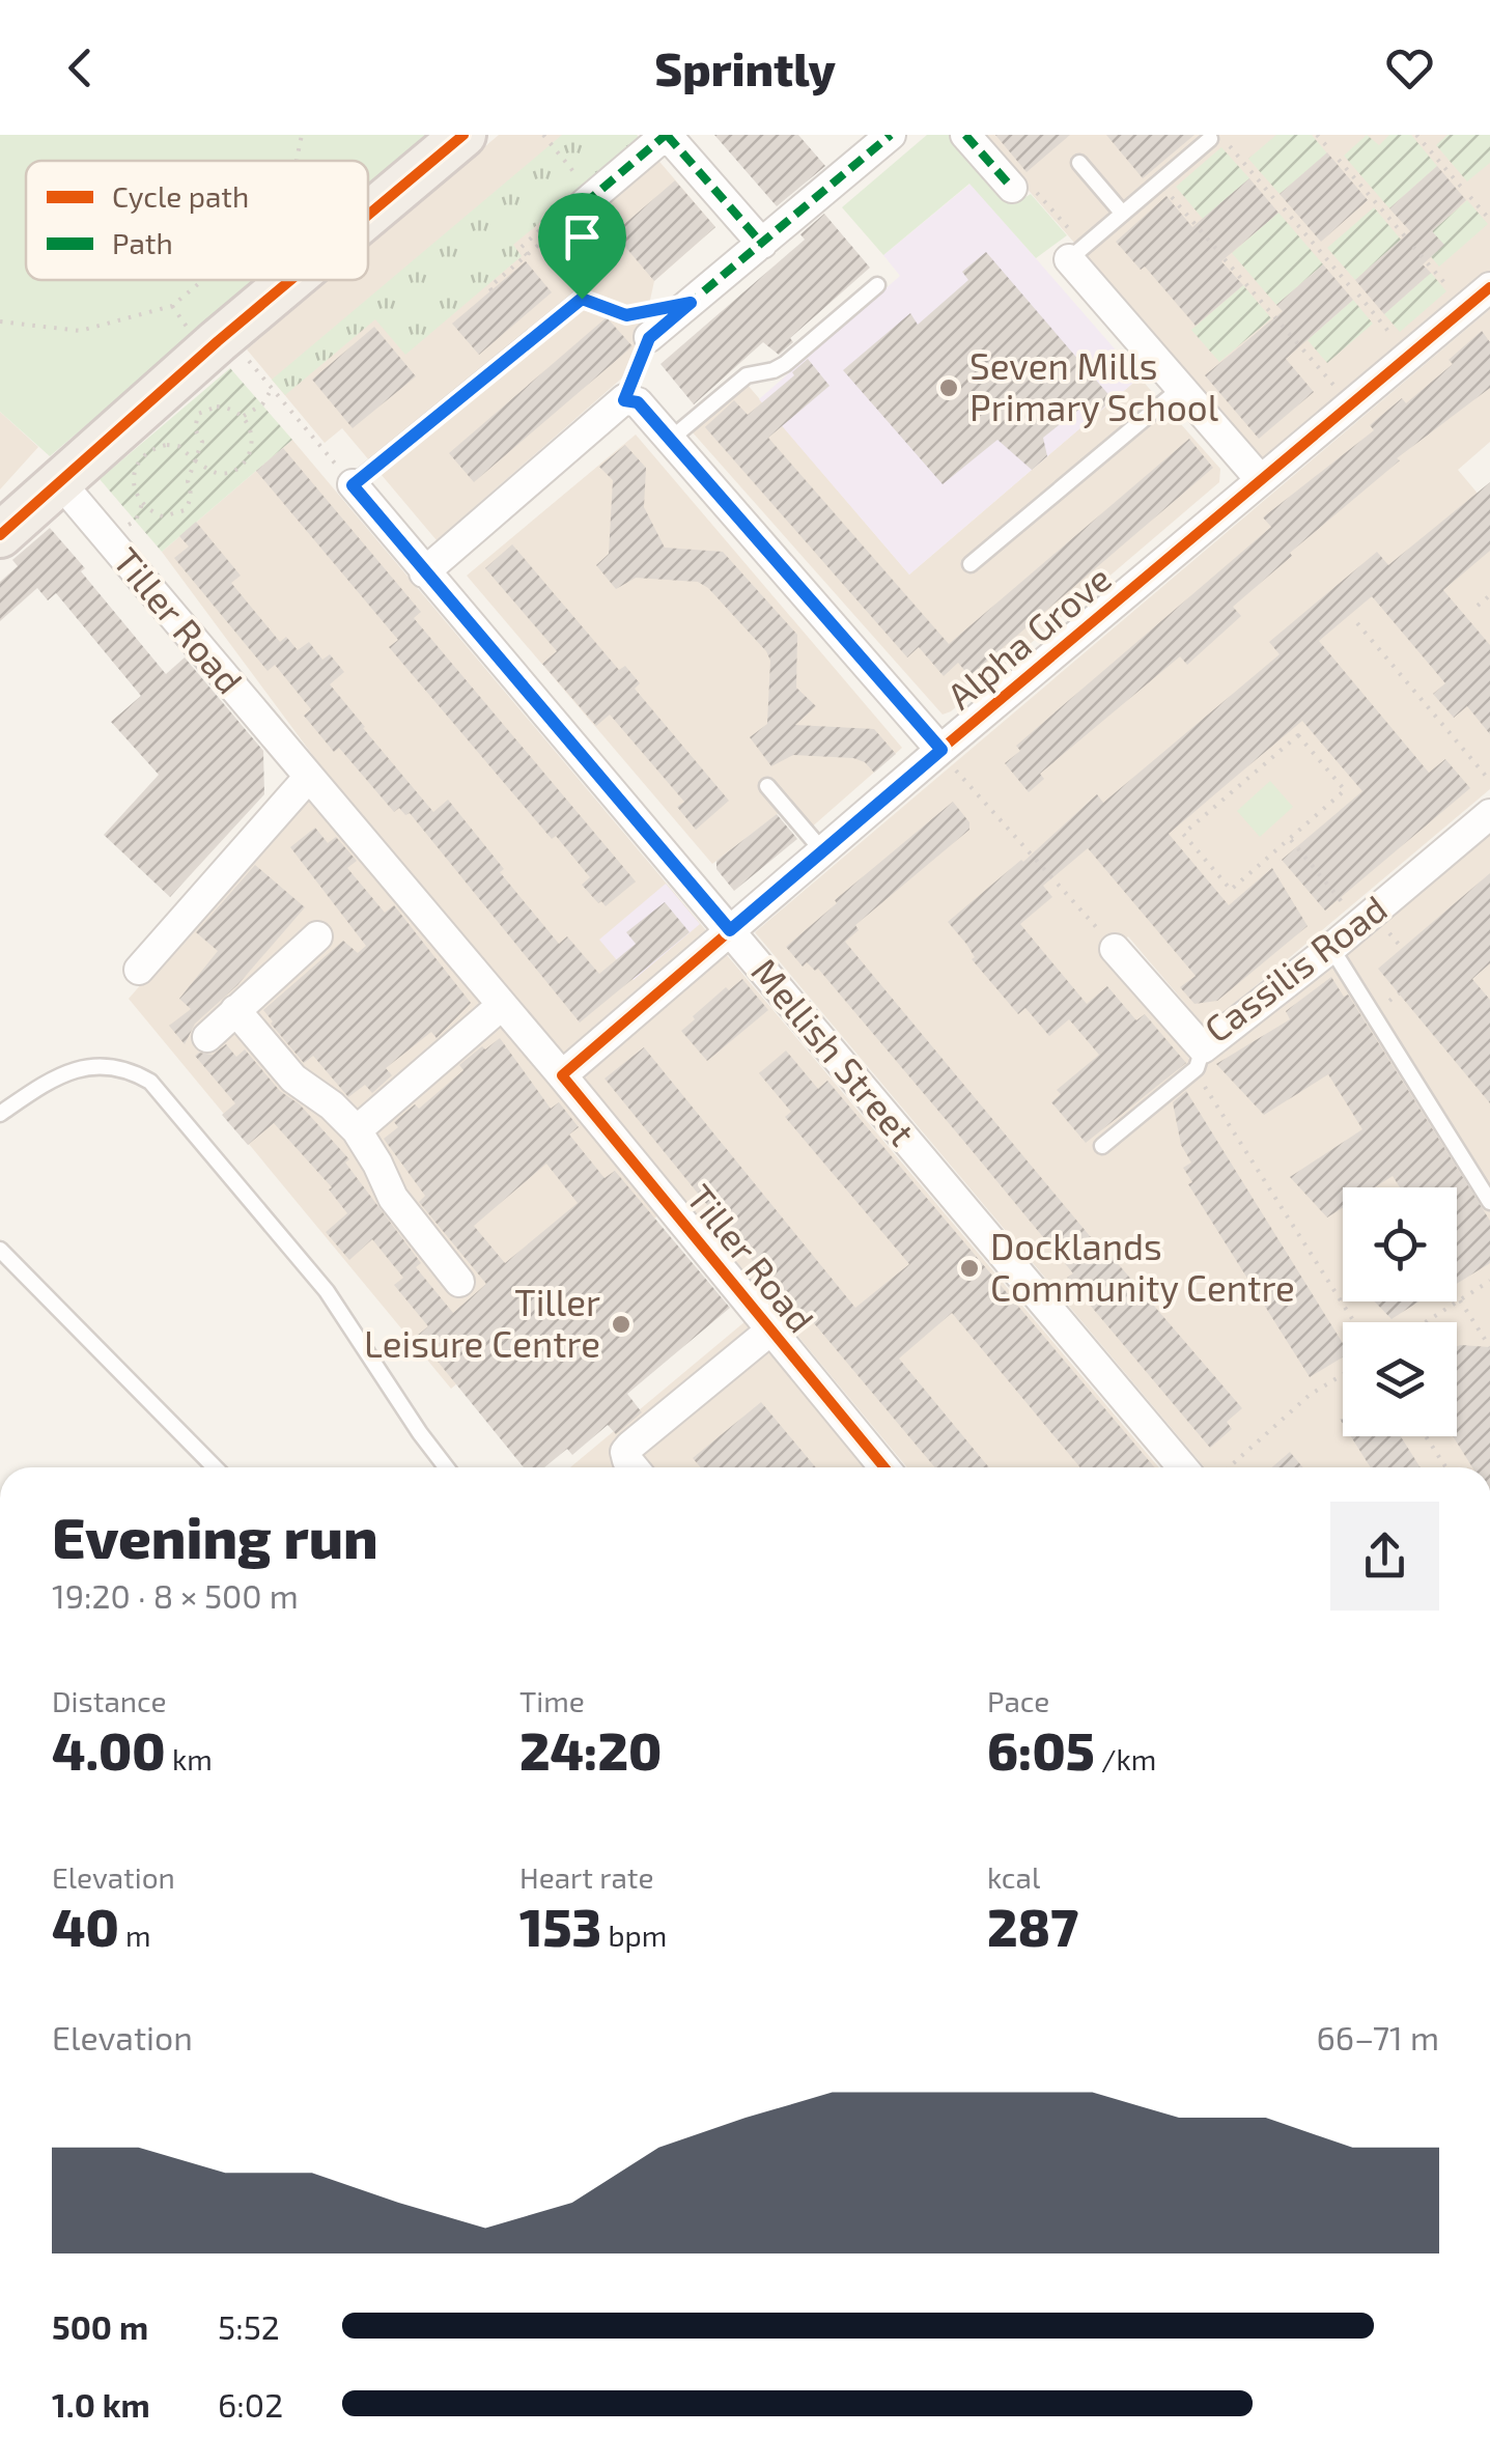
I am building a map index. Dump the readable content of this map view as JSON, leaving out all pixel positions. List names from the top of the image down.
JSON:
{
  "streets": {
    "street": [
      "Tiller Road",
      "Alpha Grove",
      "Cassilis Road",
      "Mellish Street"
    ]
  },
  "crossings": [
    ["Tiller Road", "Alpha Grove"],
    ["Alpha Grove", "Mellish Street"]
  ],
  "places": ["Seven Mills Primary School", "Docklands Community Centre", "Tiller Leisure Centre"],
  "legend": ["Cycle path", "Path"],
  "page": {
    "header": "Sprintly",
    "heading": ["Evening run", "19:20 · 8 × 500 m"],
    "stats": [
      ["Distance", "4.00 km"],
      ["Time", "24:20"],
      ["Pace", "6:05 /km"],
      ["Elevation", "40 m"],
      ["Heart rate", "153 bpm"],
      ["kcal", "287"]
    ],
    "chart": ["Elevation", "66–71 m"],
    "list": [
      {
        "name": "500 m",
        "note": "5:52"
      },
      {
        "name": "1.0 km",
        "note": "6:02"
      }
    ]
  }
}
